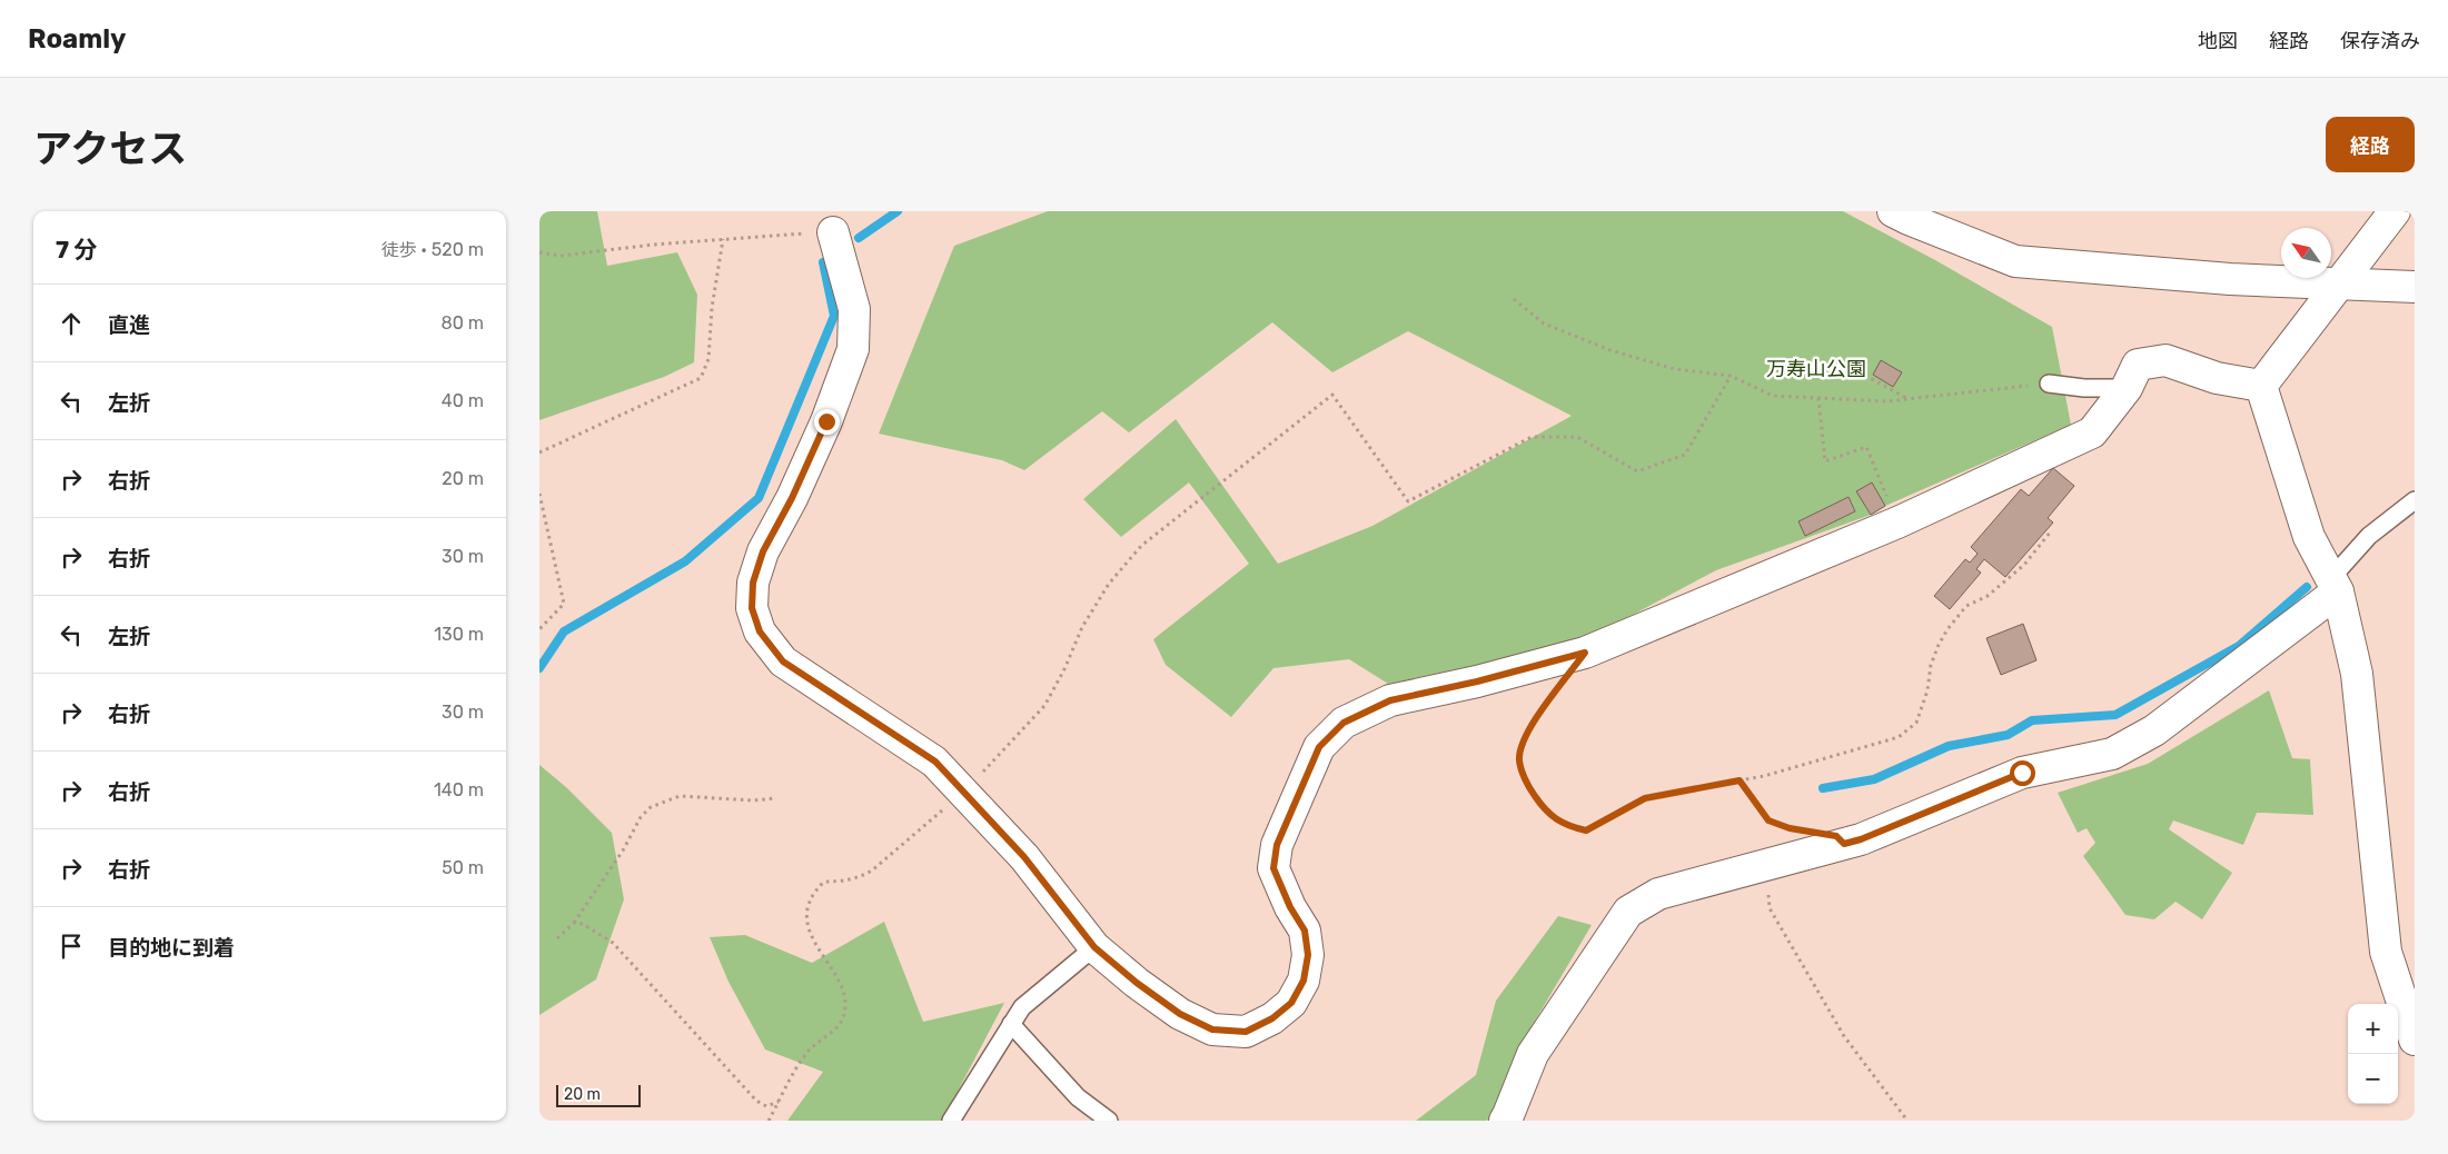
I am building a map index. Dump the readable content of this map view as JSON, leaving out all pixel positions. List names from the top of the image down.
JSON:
{
  "parks": ["万寿山公園"],
  "scale_bar": "20 m",
  "north": "top left",
  "page": {
    "header": "Roamly",
    "nav": ["地図", "経路", "保存済み"],
    "title": "アクセス",
    "buttons": "経路",
    "heading": ["7 分", "徒歩 · 520 m"],
    "list": [
      ["直進", "80 m"],
      ["左折", "40 m"],
      ["右折", "20 m"],
      ["右折", "30 m"],
      ["左折", "130 m"],
      ["右折", "30 m"],
      ["右折", "140 m"],
      ["右折", "50 m"],
      "目的地に到着"
    ],
    "map_buttons": ["+", "−"],
    "scale": "20 m"
  }
}
